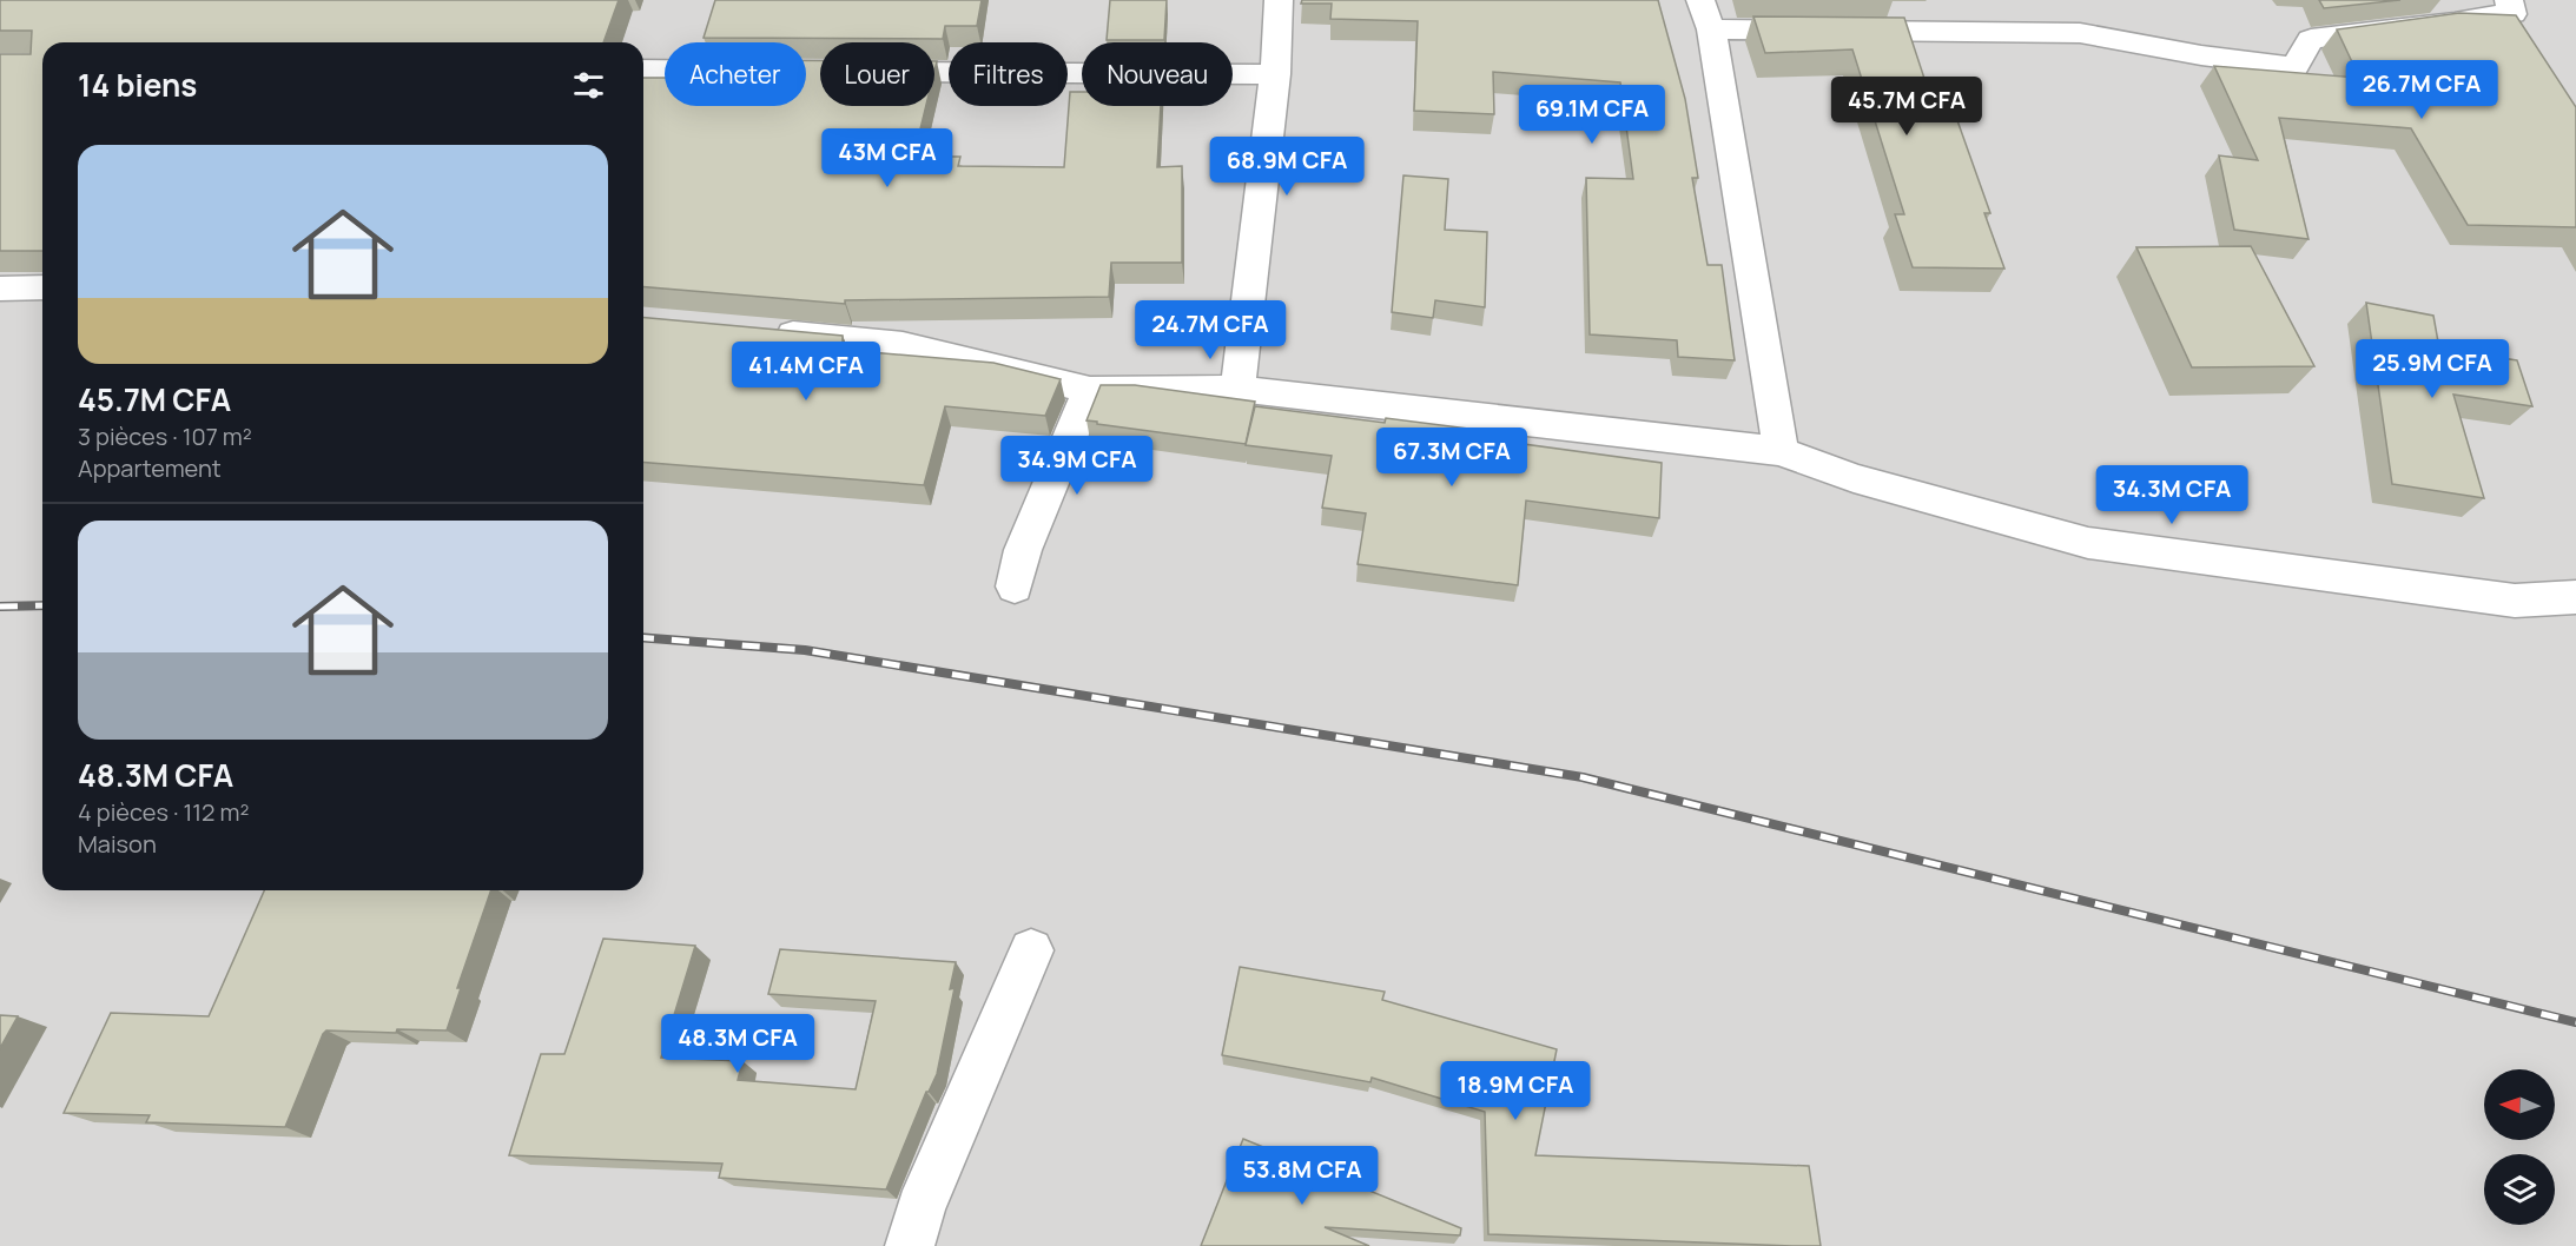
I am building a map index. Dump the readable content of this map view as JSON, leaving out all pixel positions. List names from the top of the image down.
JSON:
{
  "north": "left",
  "page": {
    "chip": [
      "Acheter",
      "Louer",
      "Filtres",
      "Nouveau"
    ],
    "heading": "14 biens",
    "price": [
      "26.7M CFA",
      "45.7M CFA",
      "69.1M CFA",
      "43M CFA",
      "68.9M CFA",
      "24.7M CFA",
      "25.9M CFA",
      "41.4M CFA",
      "67.3M CFA",
      "34.9M CFA",
      "34.3M CFA",
      "48.3M CFA",
      "18.9M CFA",
      "53.8M CFA"
    ],
    "list": [
      {
        "name": "45.7M CFA",
        "note": "3 pièces · 107 m² · Appartement"
      },
      {
        "name": "48.3M CFA",
        "note": "4 pièces · 112 m² · Maison"
      }
    ]
  }
}
